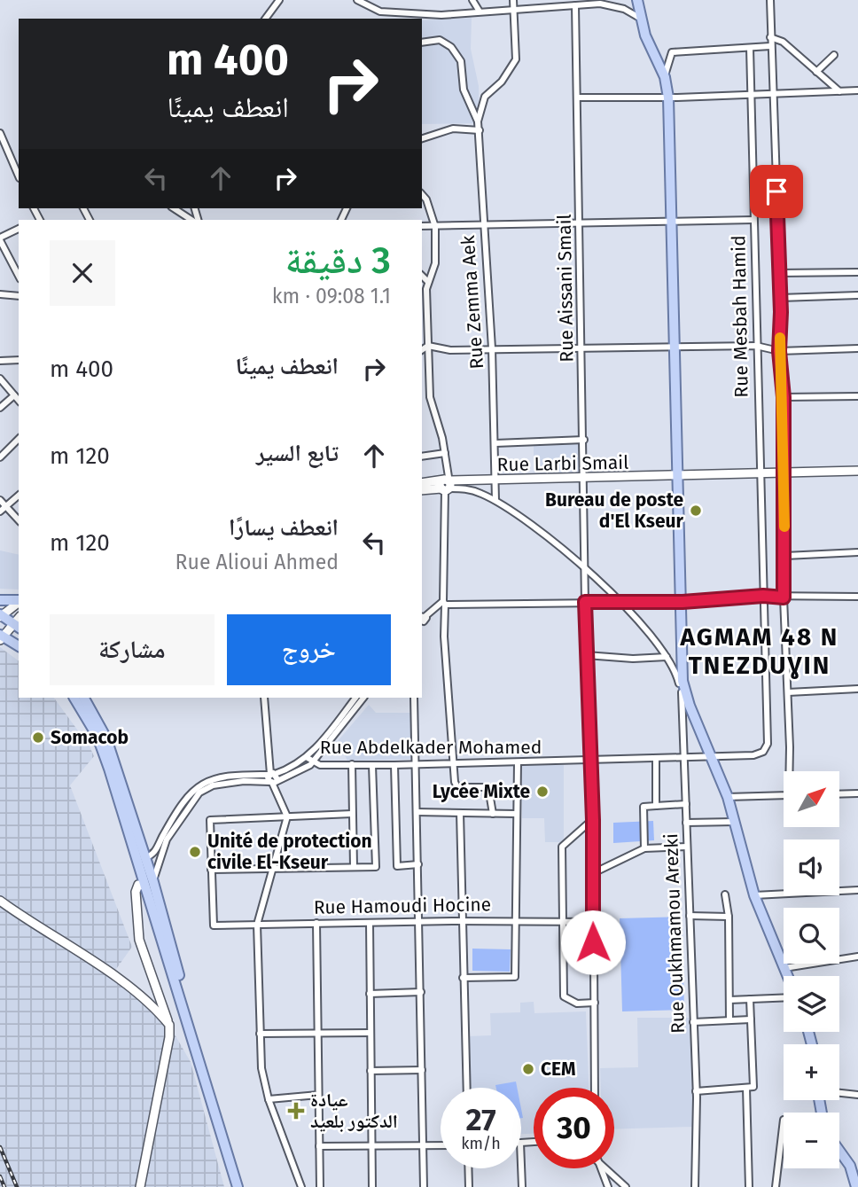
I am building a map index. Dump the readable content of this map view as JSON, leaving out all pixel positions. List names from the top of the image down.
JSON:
{
  "streets": {
    "main road": ["Rue Larbi Smail"],
    "street": [
      "Rue Aissani Smail",
      "Rue Zemma Aek",
      "Rue Mesbah Hamid",
      "Rue Abdelkader Mohamed",
      "Rue Hamoudi Hocine",
      "Rue Oukhmamou Arezki"
    ]
  },
  "crossings": [
    ["Rue Aissani Smail", "Rue Larbi Smail"],
    ["Rue Aissani Smail", "Rue Abdelkader Mohamed"],
    ["Rue Aissani Smail", "Rue Hamoudi Hocine"],
    ["Rue Aissani Smail", "Rue Oukhmamou Arezki"],
    ["Rue Zemma Aek", "Rue Larbi Smail"],
    ["Rue Zemma Aek", "Rue Oukhmamou Arezki"],
    ["Rue Mesbah Hamid", "Rue Larbi Smail"],
    ["Rue Mesbah Hamid", "Rue Abdelkader Mohamed"],
    ["Rue Larbi Smail", "Rue Oukhmamou Arezki"],
    ["Rue Abdelkader Mohamed", "Rue Oukhmamou Arezki"]
  ],
  "districts": ["AGMAM 48 N TNEZDUƔIN"],
  "places": {
    "other": [
      "Bureau de poste d'El Kseur",
      "Somacob",
      "Lycée Mixte",
      "Unité de protection civile El-Kseur",
      "CEM"
    ],
    "health": ["عيادة الدكتور بلعيد"]
  },
  "north": "top right",
  "page": {
    "turn": ["400 m", "انعطف يمينًا"],
    "heading": ["3 دقيقة", "1.1 km · 09:08"],
    "list": [
      {
        "name": "انعطف يمينًا",
        "value": "400 m"
      },
      {
        "name": "تابع السير",
        "value": "120 m"
      },
      {
        "name": "انعطف يسارًا",
        "note": "Rue Alioui Ahmed",
        "value": "120 m"
      }
    ],
    "buttons": ["خروج", "مشاركة"],
    "map_buttons": ["+", "−"],
    "speed": "27 km/h",
    "limit": "30"
  }
}
